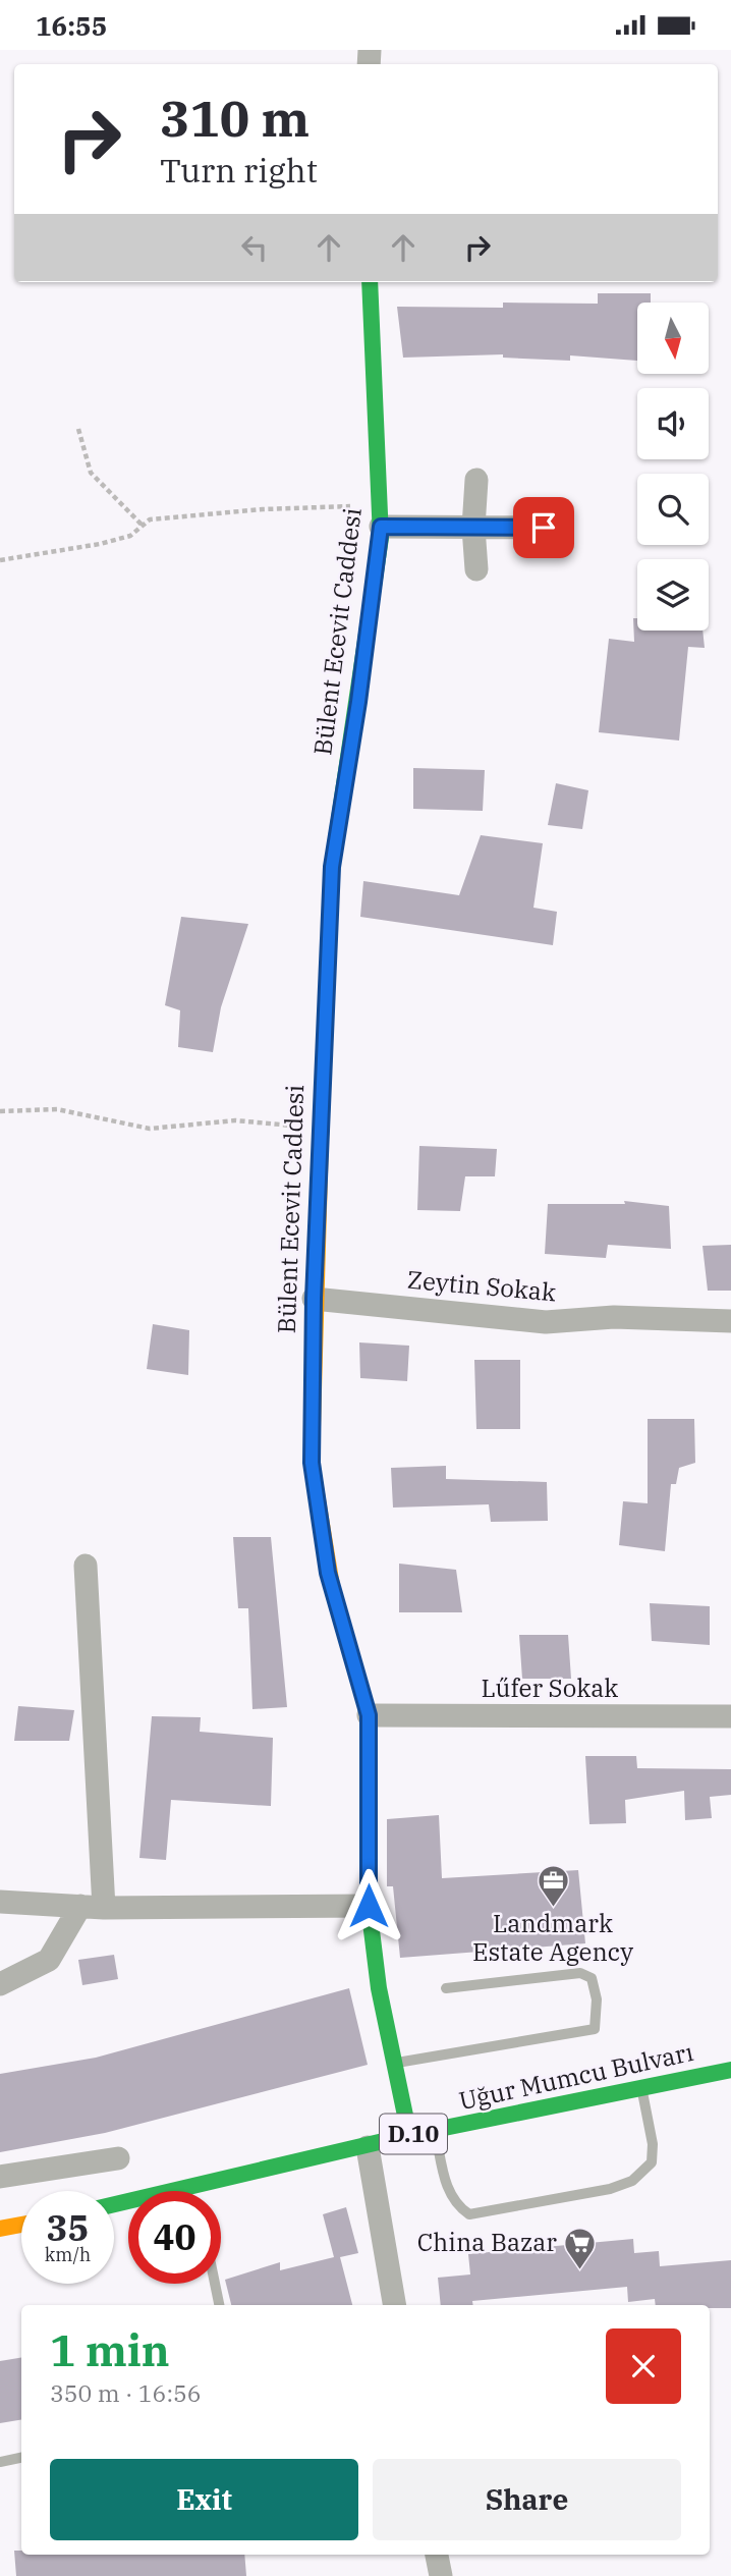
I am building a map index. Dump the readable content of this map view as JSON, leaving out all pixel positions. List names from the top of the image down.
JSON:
{
  "streets": {
    "street": [
      "Bülent Ecevit Caddesi",
      "Zeytin Sokak",
      "Lűfer Sokak",
      "Uğur Mumcu Bulvarı",
      "D.10"
    ]
  },
  "crossings": [
    ["Bülent Ecevit Caddesi", "Zeytin Sokak"],
    ["Bülent Ecevit Caddesi", "Lűfer Sokak"],
    ["Bülent Ecevit Caddesi", "Uğur Mumcu Bulvarı"]
  ],
  "places": {
    "office": ["Landmark Estate Agency"],
    "supermarket": ["China Bazar"]
  },
  "north": "bottom",
  "page": {
    "status": "16:55",
    "turn": ["310 m", "Turn right"],
    "speed": "35 km/h",
    "limit": "40",
    "heading": ["1 min", "350 m · 16:56"],
    "buttons": ["Exit", "Share"]
  }
}
